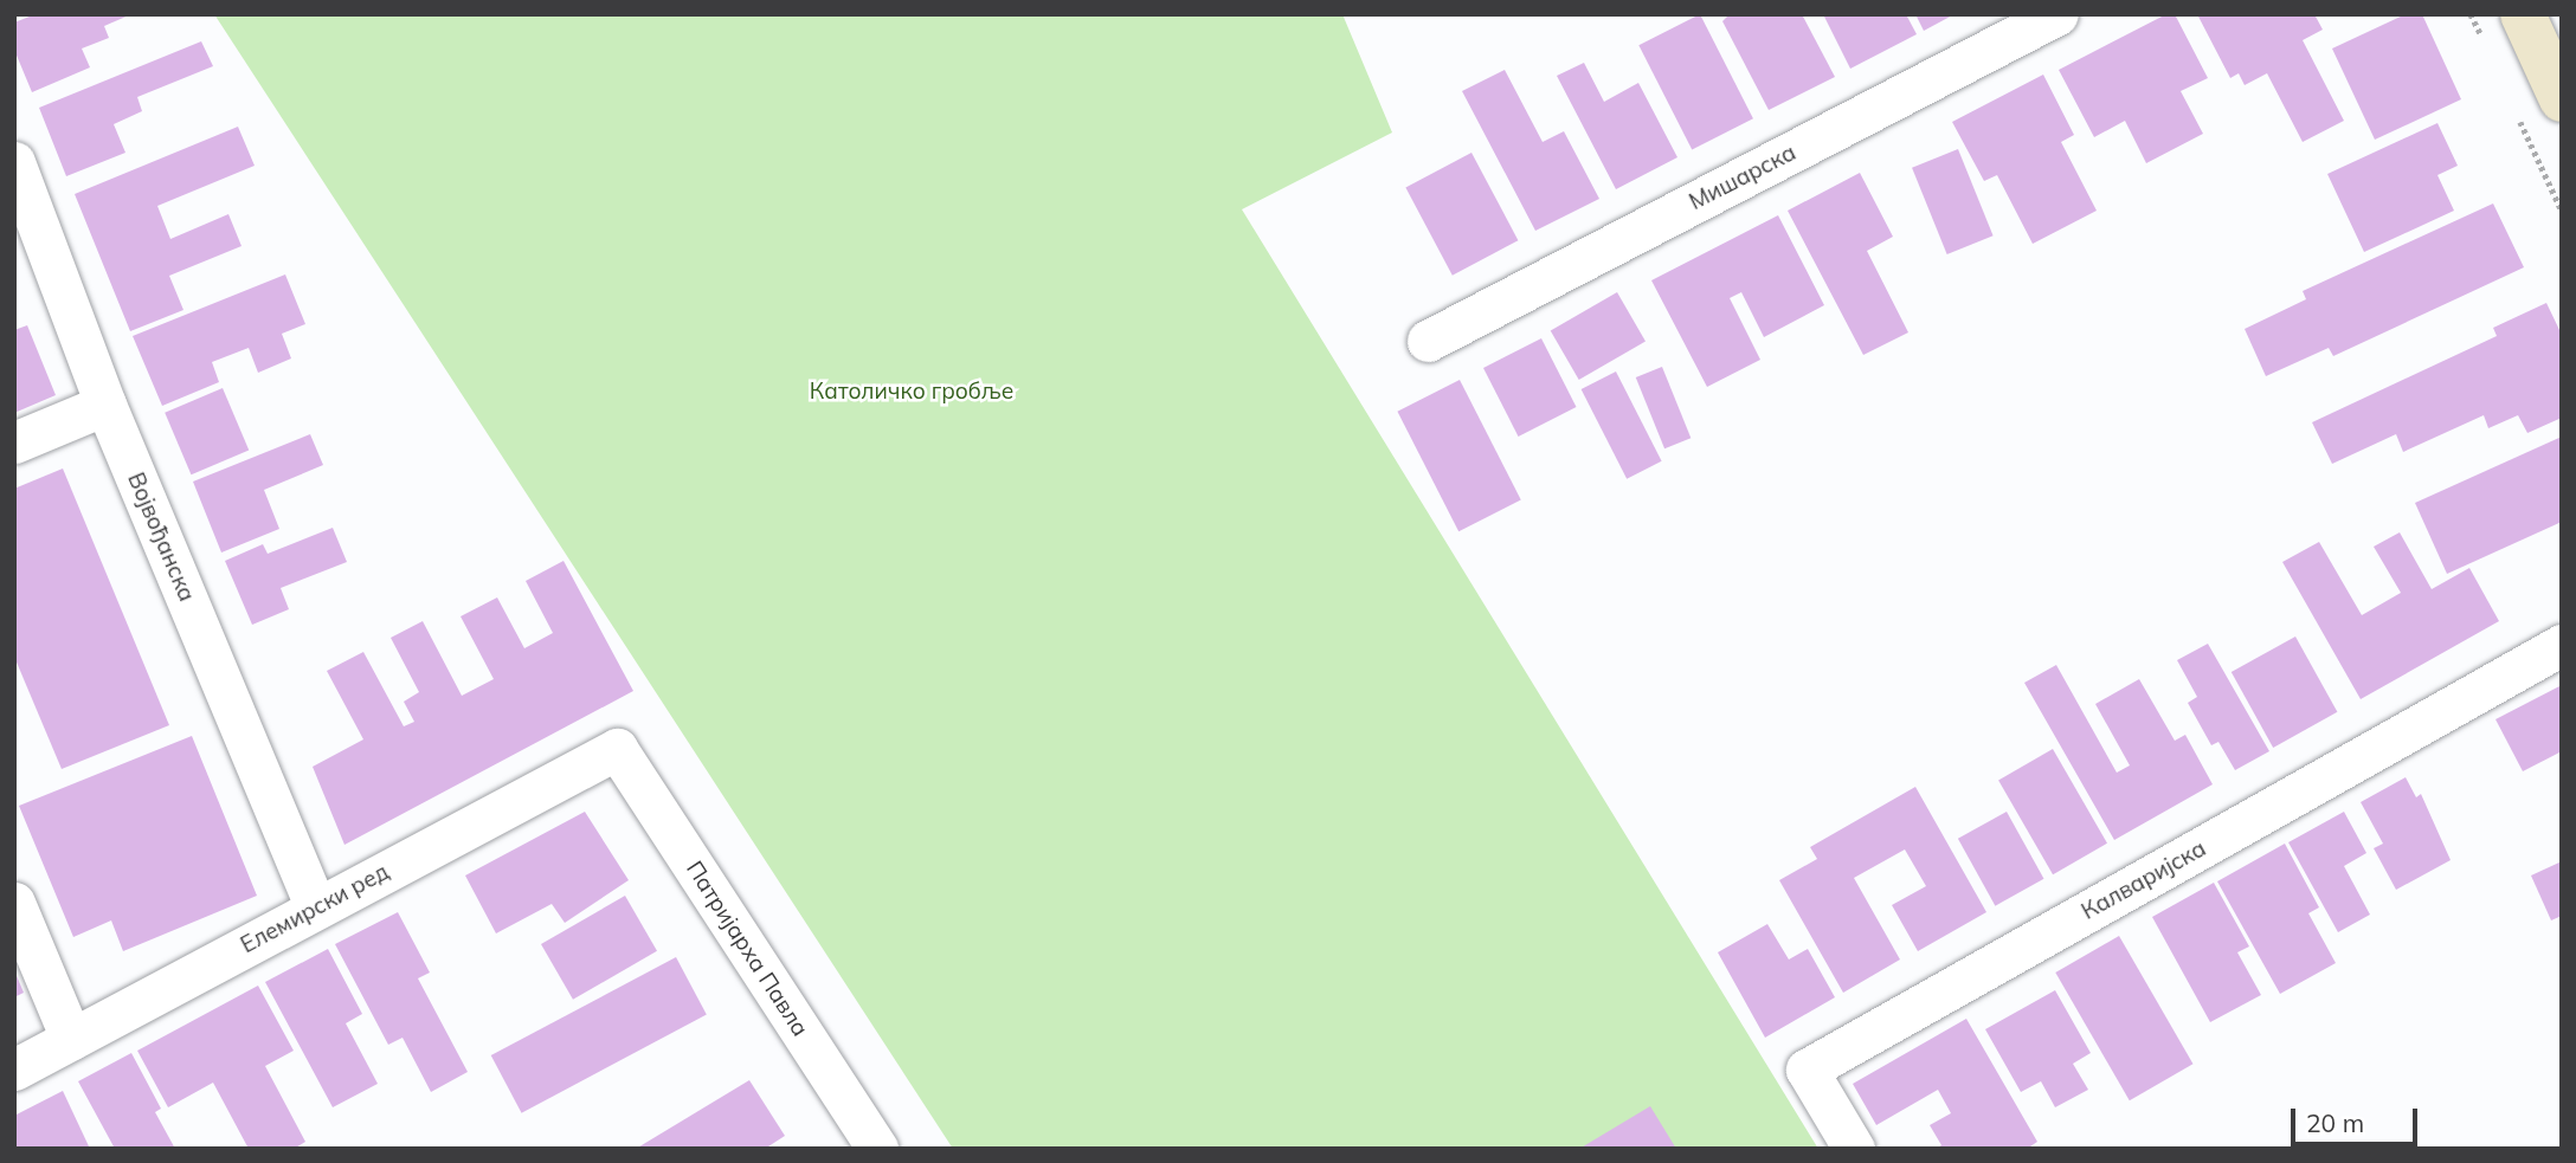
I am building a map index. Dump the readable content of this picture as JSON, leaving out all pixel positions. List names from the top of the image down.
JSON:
{
  "streets": {
    "street": [
      "Мишарска",
      "Војвођанска",
      "Калваријска",
      "Елемирски ред",
      "Патријарха Павла"
    ]
  },
  "crossings": [
    ["Војвођанска", "Елемирски ред"],
    ["Елемирски ред", "Патријарха Павла"]
  ],
  "parks": ["Католичко гробље"],
  "scale_bar": "20 m"
}
